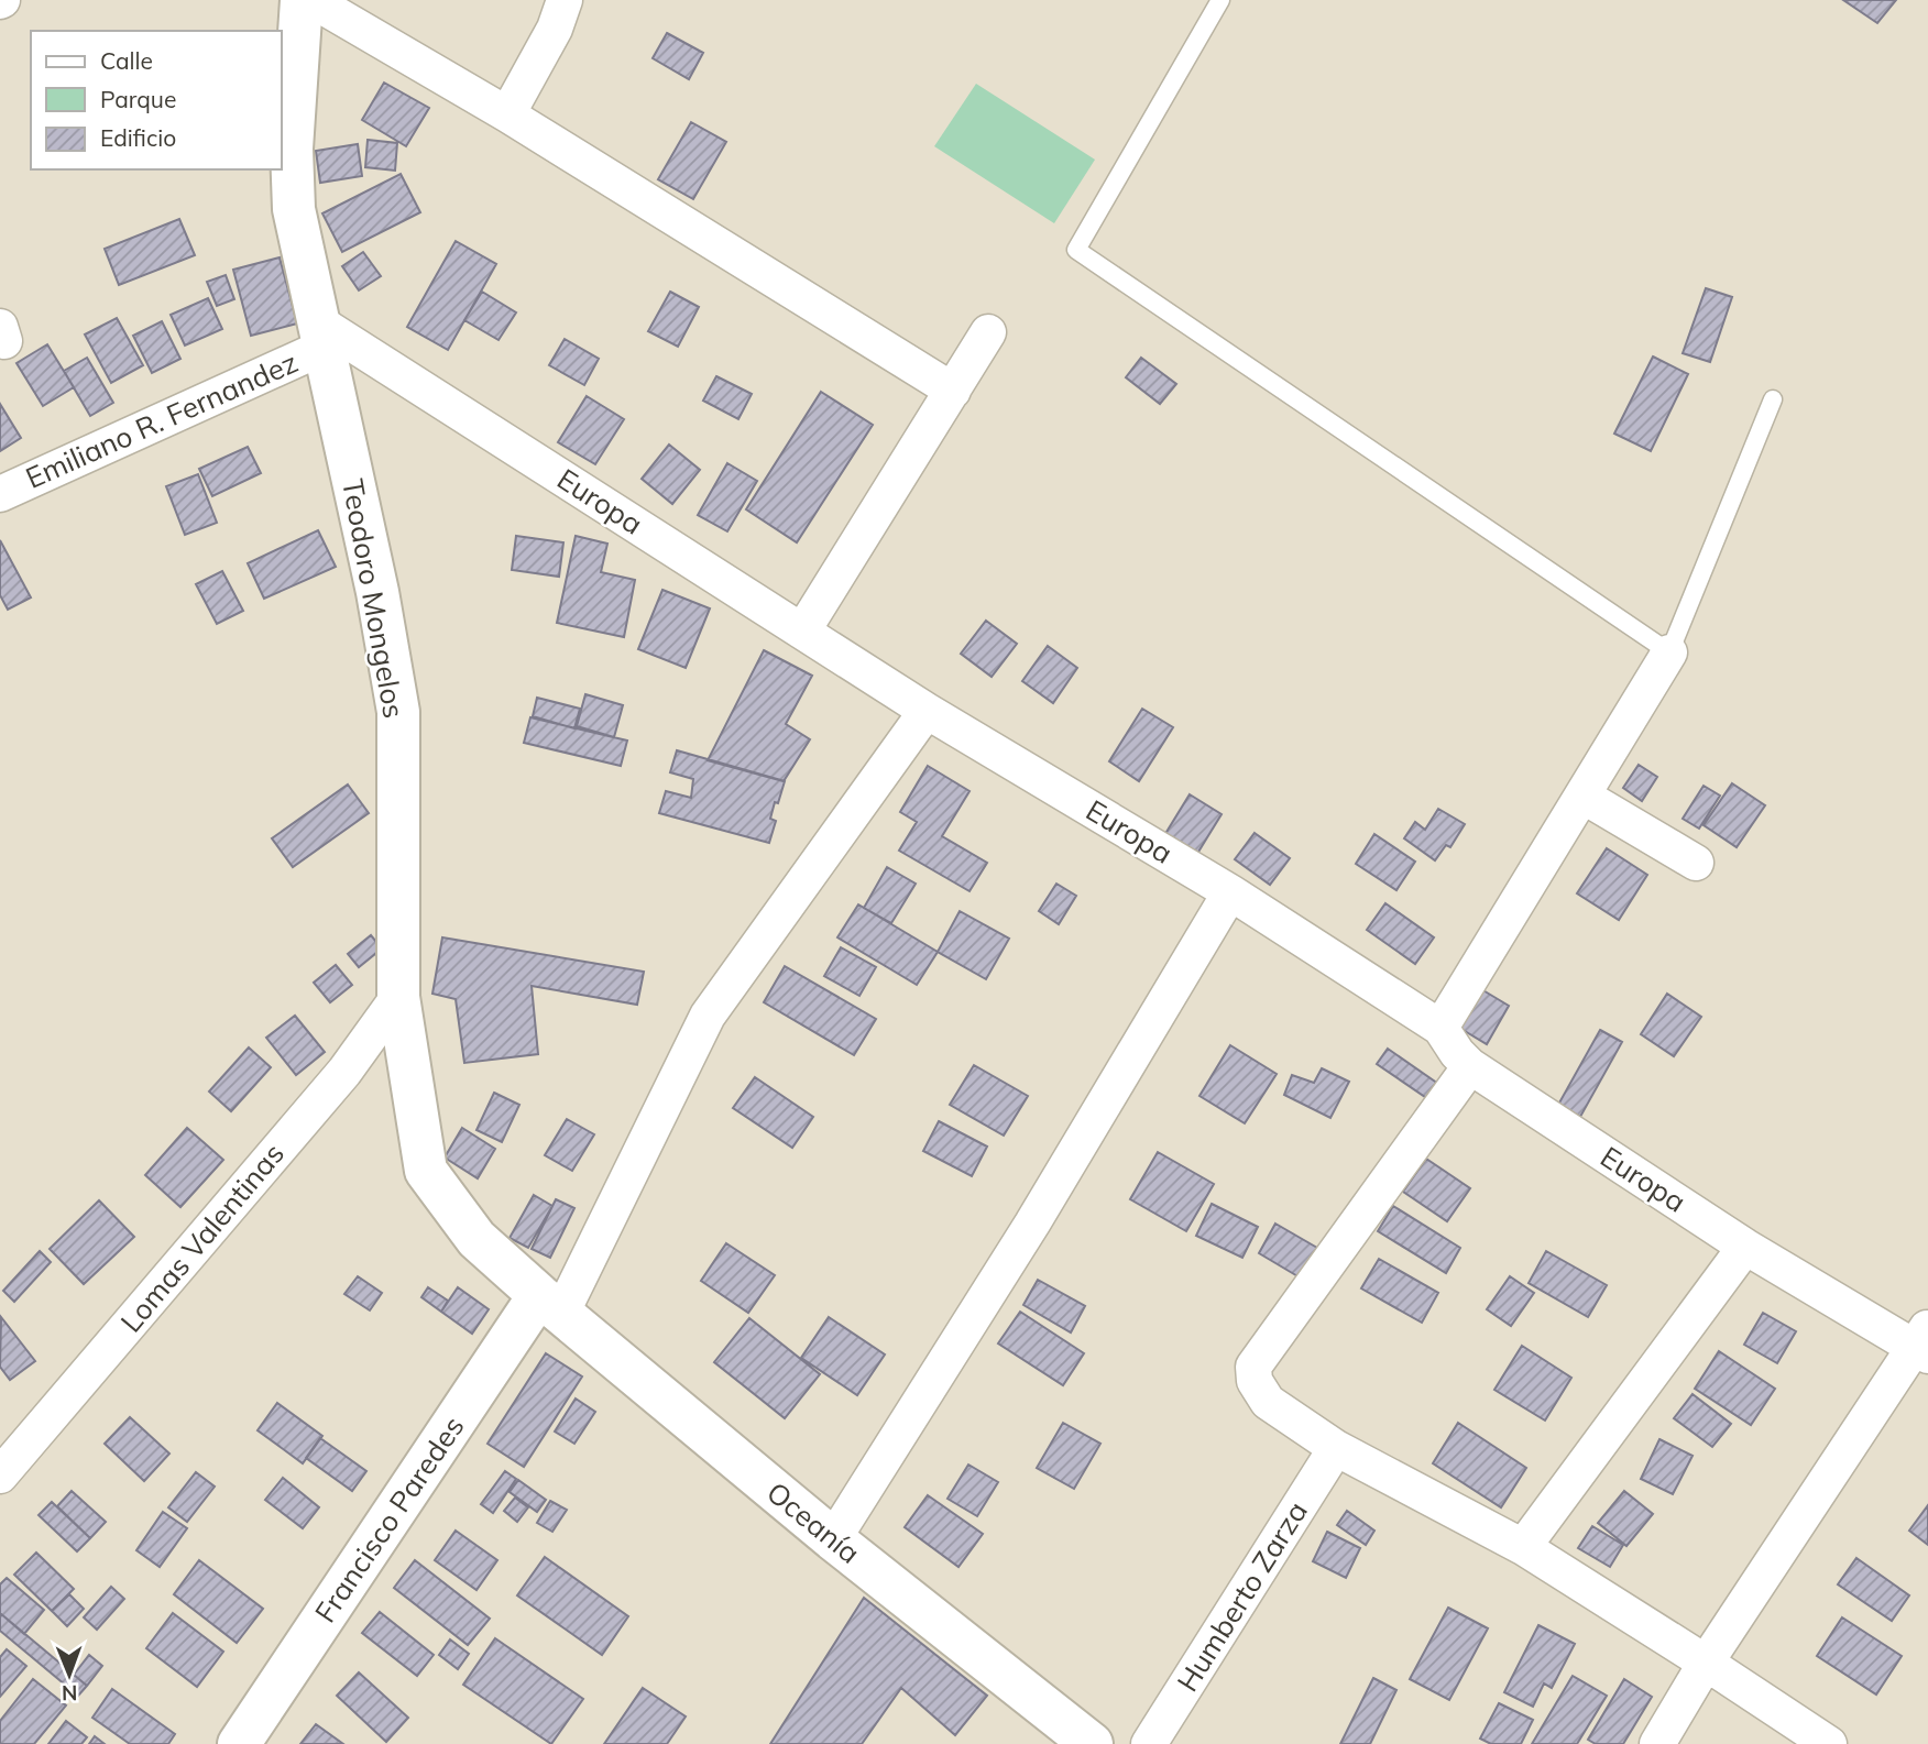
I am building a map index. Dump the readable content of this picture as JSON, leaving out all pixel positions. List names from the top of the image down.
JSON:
{
  "streets": {
    "street": [
      "Emiliano R. Fernandez",
      "Europa",
      "Teodoro Mongelos",
      "Lomas Valentinas",
      "Francisco Paredes",
      "Oceanía",
      "Humberto Zarza"
    ]
  },
  "crossings": [
    ["Emiliano R. Fernandez", "Europa"],
    ["Emiliano R. Fernandez", "Teodoro Mongelos"],
    ["Europa", "Teodoro Mongelos"],
    ["Teodoro Mongelos", "Lomas Valentinas"],
    ["Teodoro Mongelos", "Francisco Paredes"],
    ["Teodoro Mongelos", "Oceanía"],
    ["Francisco Paredes", "Oceanía"]
  ],
  "legend": ["Calle", "Parque", "Edificio"],
  "north": "bottom"
}
